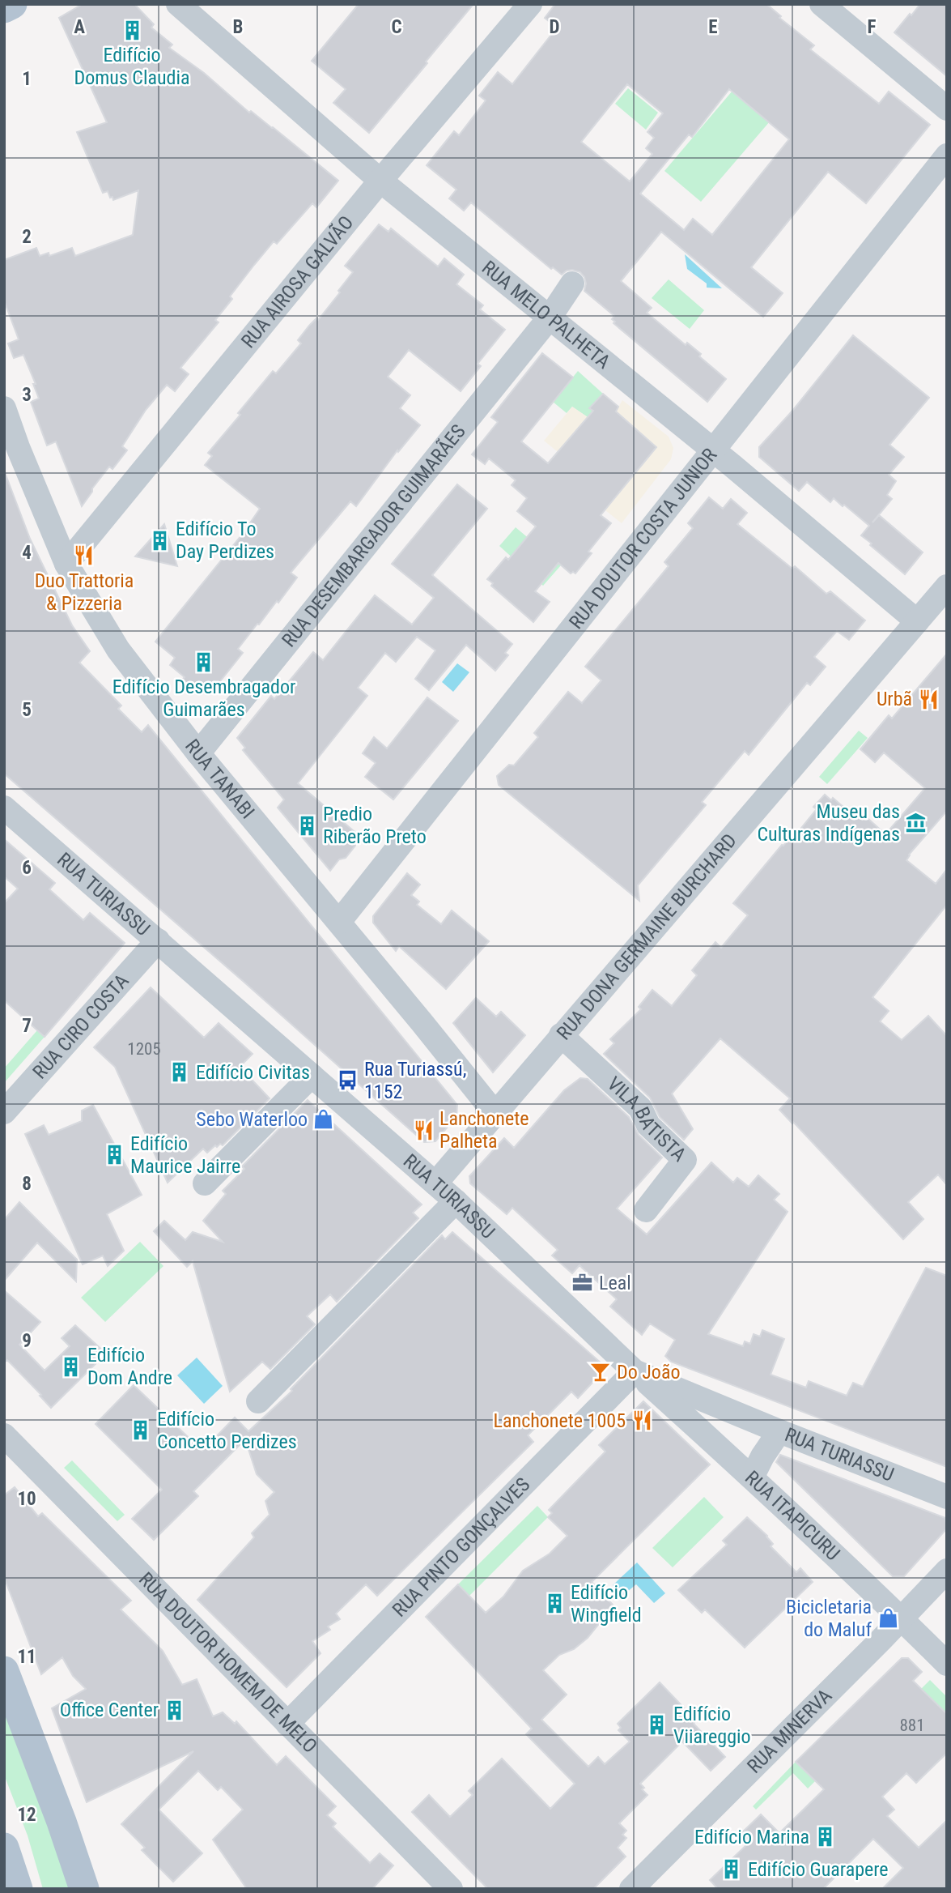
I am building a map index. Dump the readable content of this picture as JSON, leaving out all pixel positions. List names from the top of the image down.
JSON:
{
  "streets": {
    "street": [
      "RUA AIROSA GALVÃO",
      "RUA MELO PALHETA",
      "RUA DESEMBARGADOR GUIMARÃES",
      "RUA DOUTOR COSTA JUNIOR",
      "RUA TANABI",
      "RUA TURIASSU",
      "RUA DONA GERMAINE BURCHARD",
      "RUA CIRO COSTA",
      "VILA BATISTA",
      "RUA ITAPICURU",
      "RUA PINTO GONÇALVES",
      "RUA DOUTOR HOMEM DE MELO",
      "RUA MINERVA"
    ]
  },
  "crossings": [
    ["RUA AIROSA GALVÃO", "RUA MELO PALHETA"],
    ["RUA AIROSA GALVÃO", "RUA TANABI"],
    ["RUA MELO PALHETA", "RUA DESEMBARGADOR GUIMARÃES"],
    ["RUA MELO PALHETA", "RUA DOUTOR COSTA JUNIOR"],
    ["RUA MELO PALHETA", "RUA DONA GERMAINE BURCHARD"],
    ["RUA DESEMBARGADOR GUIMARÃES", "RUA TANABI"],
    ["RUA DOUTOR COSTA JUNIOR", "RUA TANABI"],
    ["RUA TANABI", "RUA DONA GERMAINE BURCHARD"],
    ["RUA TURIASSU", "RUA DONA GERMAINE BURCHARD"],
    ["RUA TURIASSU", "RUA CIRO COSTA"],
    ["RUA TURIASSU", "RUA ITAPICURU"],
    ["RUA TURIASSU", "RUA PINTO GONÇALVES"],
    ["RUA DONA GERMAINE BURCHARD", "VILA BATISTA"],
    ["RUA ITAPICURU", "RUA PINTO GONÇALVES"],
    ["RUA ITAPICURU", "RUA MINERVA"],
    ["RUA PINTO GONÇALVES", "RUA DOUTOR HOMEM DE MELO"]
  ],
  "places": {
    "building": [
      "Edifício Domus Claudia",
      "Edifício To Day Perdizes",
      "Edifício Desembragador Guimarães",
      "Predio Riberão Preto",
      "Edifício Civitas",
      "Edifício Maurice Jairre",
      "Edifício Dom Andre",
      "Edifício Concetto Perdizes",
      "Edifício Wingfield",
      "Office Center",
      "Edifício Viiareggio",
      "Edifício Marina",
      "Edifício Guarapere"
    ],
    "restaurant": [
      "Duo Trattoria & Pizzeria",
      "Urbã",
      "Lanchonete Palheta",
      "Lanchonete 1005"
    ],
    "museum": ["Museu das Culturas Indígenas"],
    "bus stop": ["Rua Turiassú, 1152"],
    "shop": ["Sebo Waterloo", "Bicicletaria do Maluf"],
    "office": ["Leal"],
    "bar": ["Do João"]
  },
  "house_numbers": ["1205", "881"],
  "grid": {
    "columns": [
      "A",
      "B",
      "C",
      "D",
      "E",
      "F"
    ],
    "rows": [
      "1",
      "2",
      "3",
      "4",
      "5",
      "6",
      "7",
      "8",
      "9",
      "10",
      "11",
      "12"
    ]
  }
}
